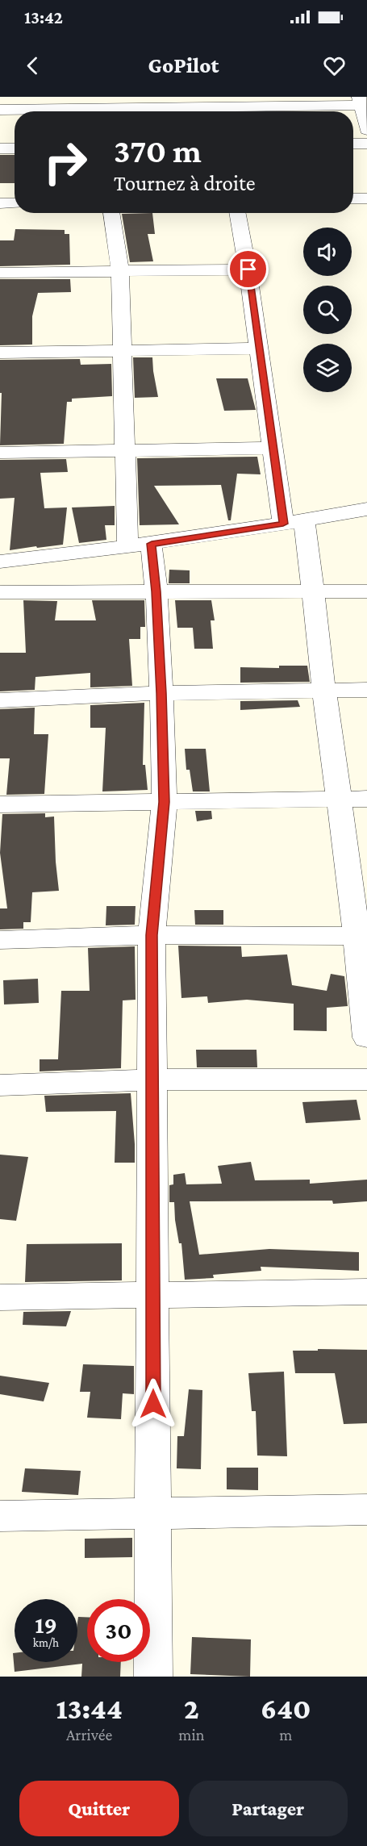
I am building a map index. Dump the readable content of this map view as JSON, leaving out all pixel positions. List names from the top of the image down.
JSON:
{
  "page": {
    "status": "13:42",
    "header": "GoPilot",
    "turn": ["370 m", "Tournez à droite"],
    "speed": "19 km/h",
    "limit": "30",
    "eta": [
      "13:44",
      "Arrivée",
      "2",
      "min",
      "640",
      "m"
    ],
    "buttons": ["Quitter", "Partager"]
  }
}
